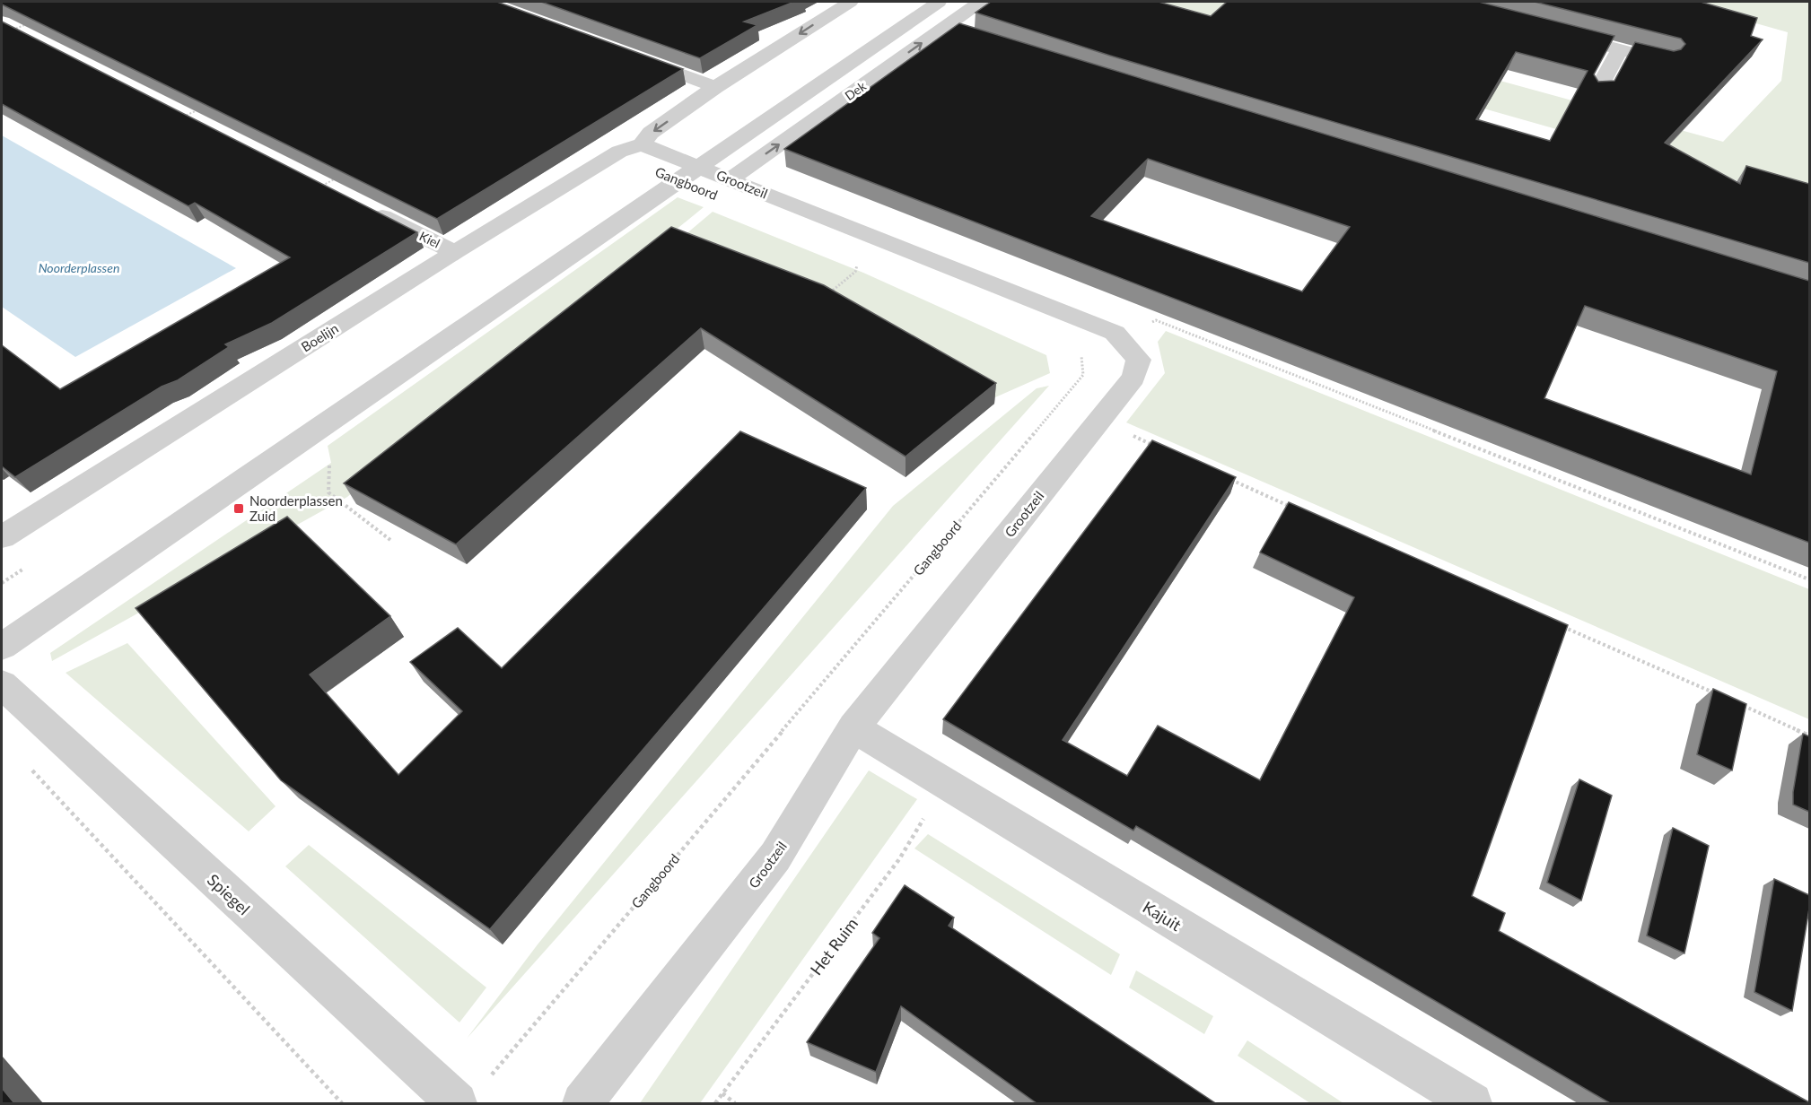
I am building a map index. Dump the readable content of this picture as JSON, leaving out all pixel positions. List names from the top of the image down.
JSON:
{
  "streets": {
    "street": [
      "Dek",
      "Grootzeil",
      "Kiel",
      "Boelijn",
      "Spiegel",
      "Kajuit"
    ],
    "path": ["Gangboord", "Het Ruim"]
  },
  "crossings": [
    ["Dek", "Grootzeil"],
    ["Grootzeil", "Boelijn"],
    ["Grootzeil", "Kajuit"],
    ["Kiel", "Boelijn"],
    ["Kajuit", "Het Ruim"]
  ],
  "water": ["Noorderplassen"],
  "places": {
    "transit": ["Noorderplassen Zuid"]
  }
}
